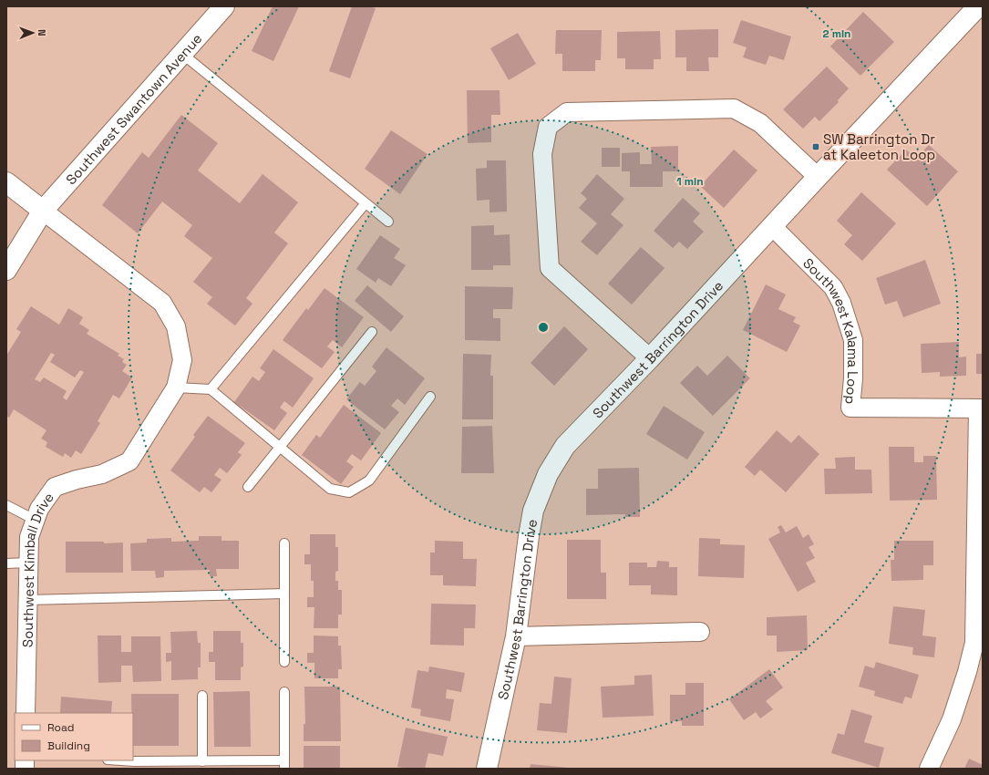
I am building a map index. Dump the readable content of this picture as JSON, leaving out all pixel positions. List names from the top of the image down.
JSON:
{
  "streets": {
    "street": [
      "Southwest Swantown Avenue",
      "Southwest Kalama Loop",
      "Southwest Barrington Drive",
      "Southwest Kimball Drive"
    ]
  },
  "crossings": [
    ["Southwest Swantown Avenue", "Southwest Kimball Drive"],
    ["Southwest Kalama Loop", "Southwest Barrington Drive"]
  ],
  "places": {
    "transit": ["SW Barrington Dr at Kaleeton Loop"]
  },
  "legend": ["Road", "Building"],
  "north": "right",
  "rings": ["2 min", "1 min"]
}
